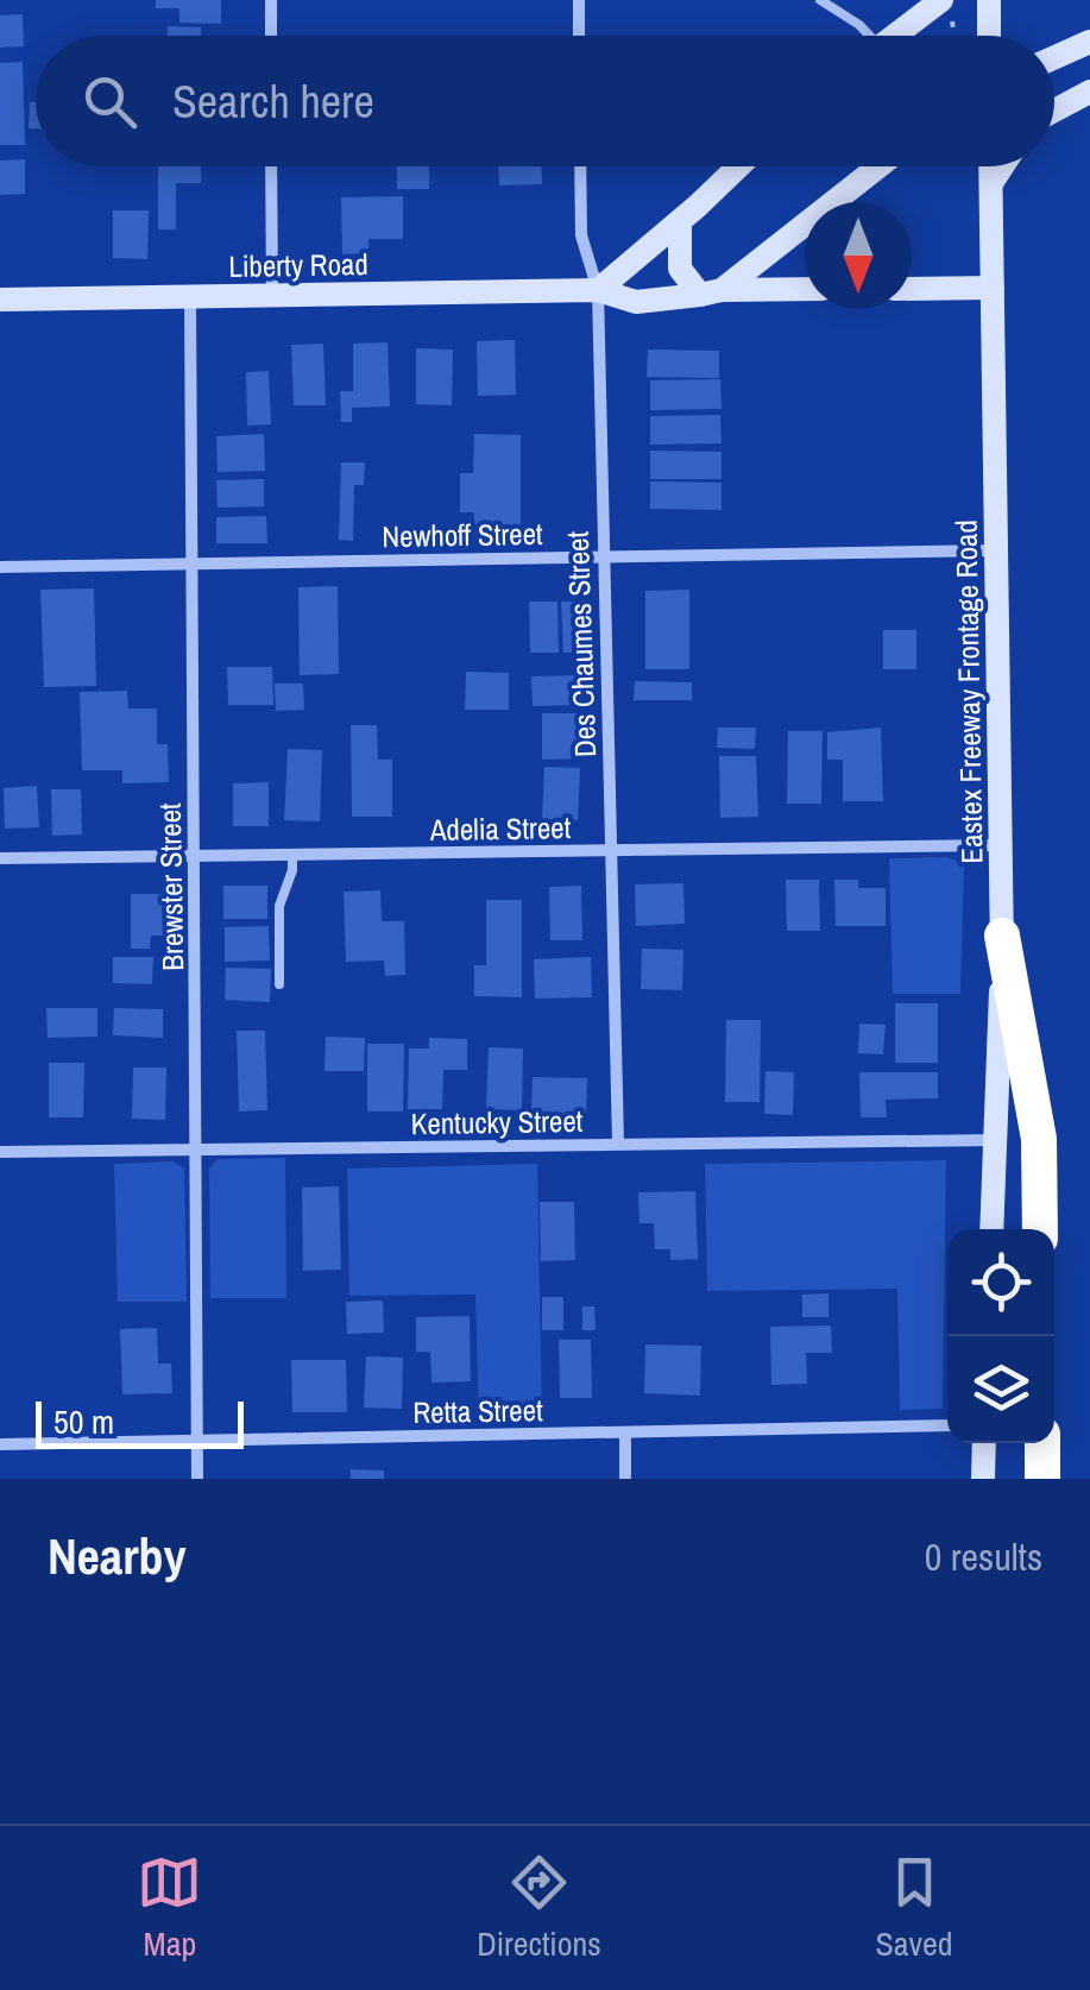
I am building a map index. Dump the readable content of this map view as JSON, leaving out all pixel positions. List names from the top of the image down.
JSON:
{
  "streets": {
    "main road": ["Liberty Road", "Eastex Freeway Frontage Road"],
    "street": [
      "Newhoff Street",
      "Des Chaumes Street",
      "Adelia Street",
      "Brewster Street",
      "Kentucky Street",
      "Retta Street"
    ]
  },
  "crossings": [
    ["Liberty Road", "Des Chaumes Street"],
    ["Liberty Road", "Brewster Street"],
    ["Newhoff Street", "Des Chaumes Street"],
    ["Newhoff Street", "Eastex Freeway Frontage Road"],
    ["Newhoff Street", "Brewster Street"],
    ["Des Chaumes Street", "Adelia Street"],
    ["Des Chaumes Street", "Kentucky Street"],
    ["Eastex Freeway Frontage Road", "Adelia Street"],
    ["Eastex Freeway Frontage Road", "Kentucky Street"],
    ["Adelia Street", "Brewster Street"],
    ["Brewster Street", "Kentucky Street"],
    ["Brewster Street", "Retta Street"]
  ],
  "scale_bar": "50 m",
  "north": "bottom",
  "page": {
    "search": "Search here",
    "scale": "50 m",
    "heading": ["Nearby", "0 results"],
    "nav": ["Map", "Directions", "Saved"]
  }
}
